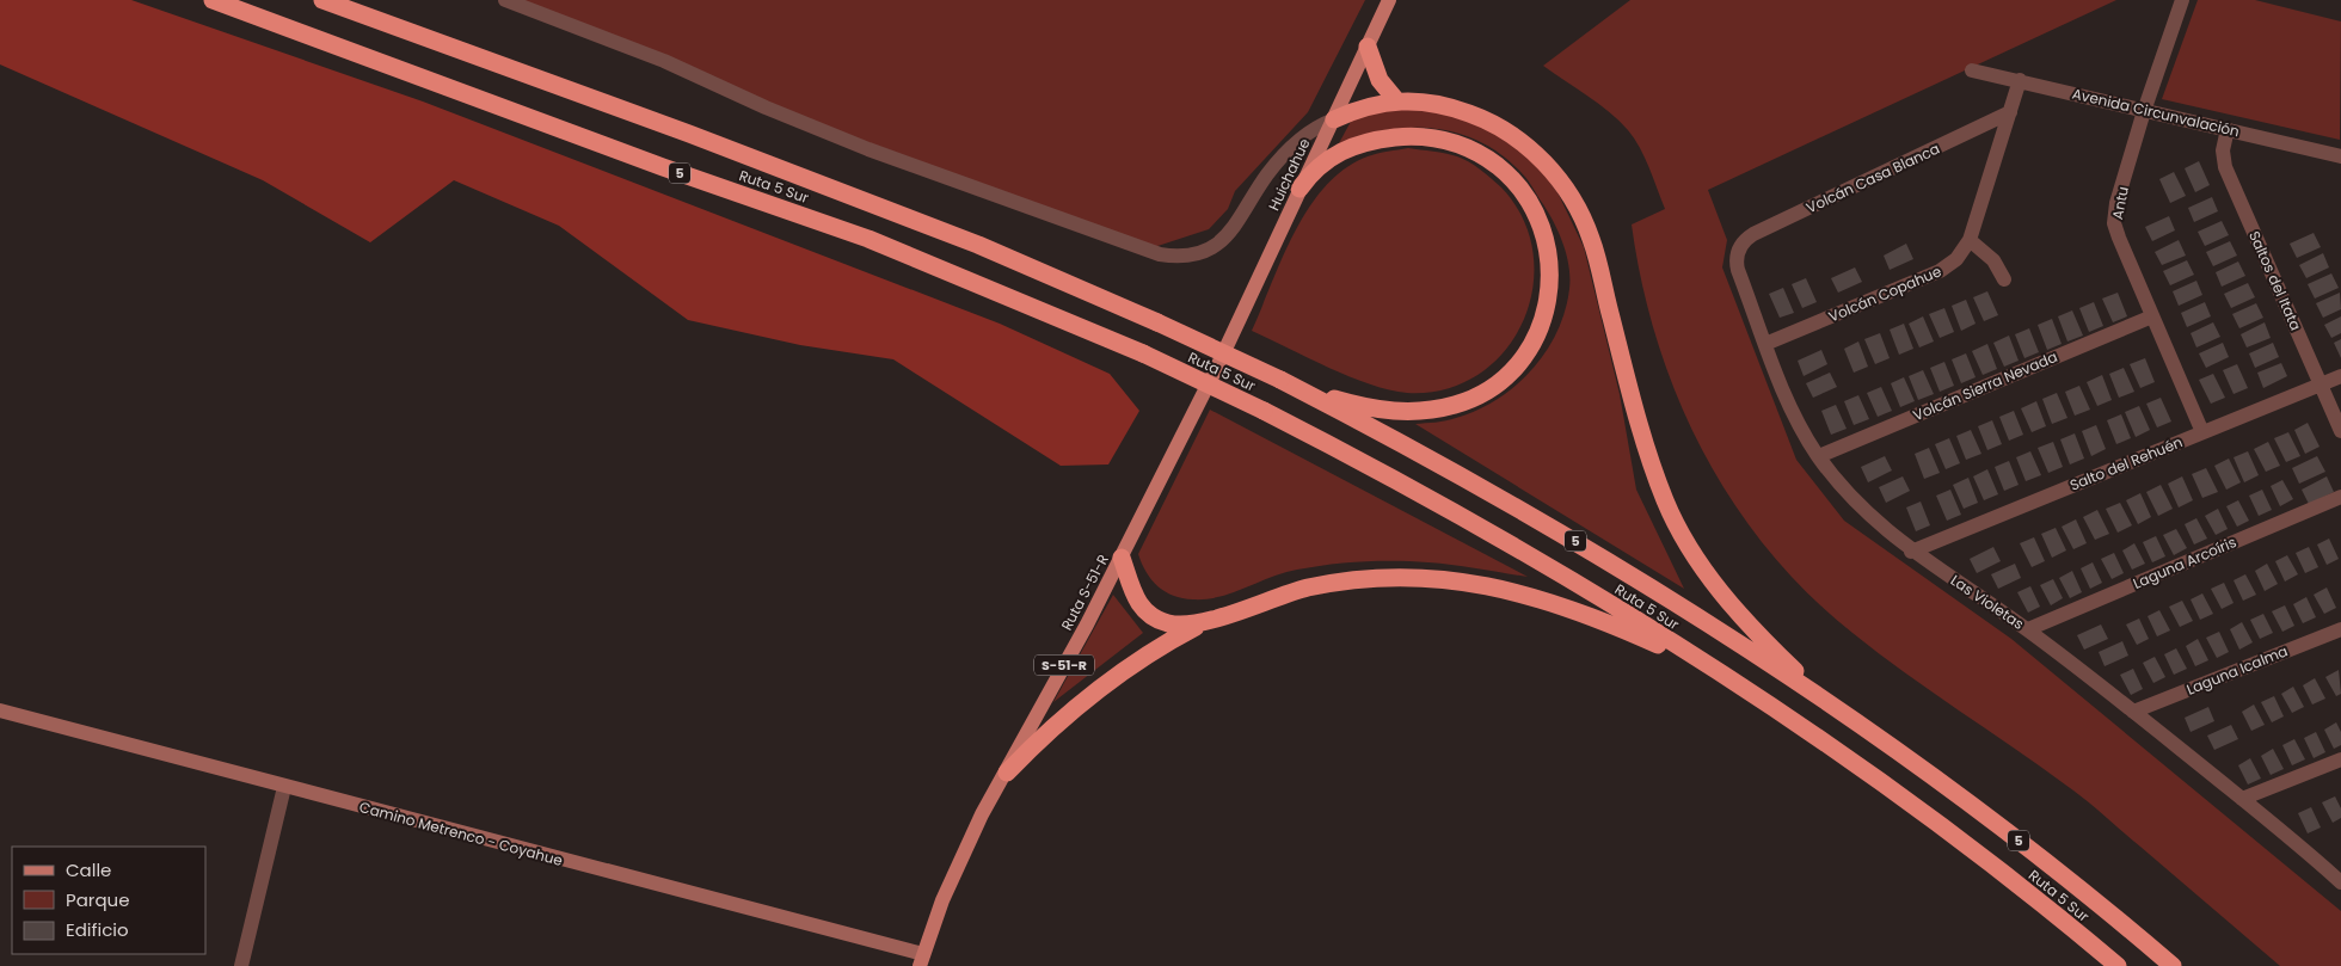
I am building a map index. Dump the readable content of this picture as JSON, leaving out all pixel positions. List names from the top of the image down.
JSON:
{
  "streets": {
    "highway": ["5", "Ruta 5 Sur"],
    "main road": ["Huichahue", "Ruta S-51-R", "S-51-R"],
    "street": [
      "Avenida Circunvalación",
      "Volcán Casa Blanca",
      "Antu",
      "Saltos del Itata",
      "Volcán Copahue",
      "Volcán Sierra Nevada",
      "Salto del Rehuén",
      "Laguna Arcoíris",
      "Las Violetas",
      "Laguna Icalma",
      "Camino Metrenco - Coyahue"
    ]
  },
  "crossings": [
    ["Avenida Circunvalación", "Antu"],
    ["Avenida Circunvalación", "Saltos del Itata"],
    ["Avenida Circunvalación", "Volcán Copahue"],
    ["Huichahue", "Ruta S-51-R"],
    ["Volcán Casa Blanca", "Volcán Copahue"],
    ["Volcán Casa Blanca", "Las Violetas"],
    ["Antu", "Volcán Sierra Nevada"],
    ["Antu", "Salto del Rehuén"],
    ["Saltos del Itata", "Salto del Rehuén"],
    ["Volcán Copahue", "Las Violetas"],
    ["Volcán Sierra Nevada", "Las Violetas"],
    ["Salto del Rehuén", "Las Violetas"],
    ["Laguna Arcoíris", "Las Violetas"],
    ["Ruta S-51-R", "Camino Metrenco - Coyahue"],
    ["Las Violetas", "Laguna Icalma"]
  ],
  "legend": ["Calle", "Parque", "Edificio"]
}
